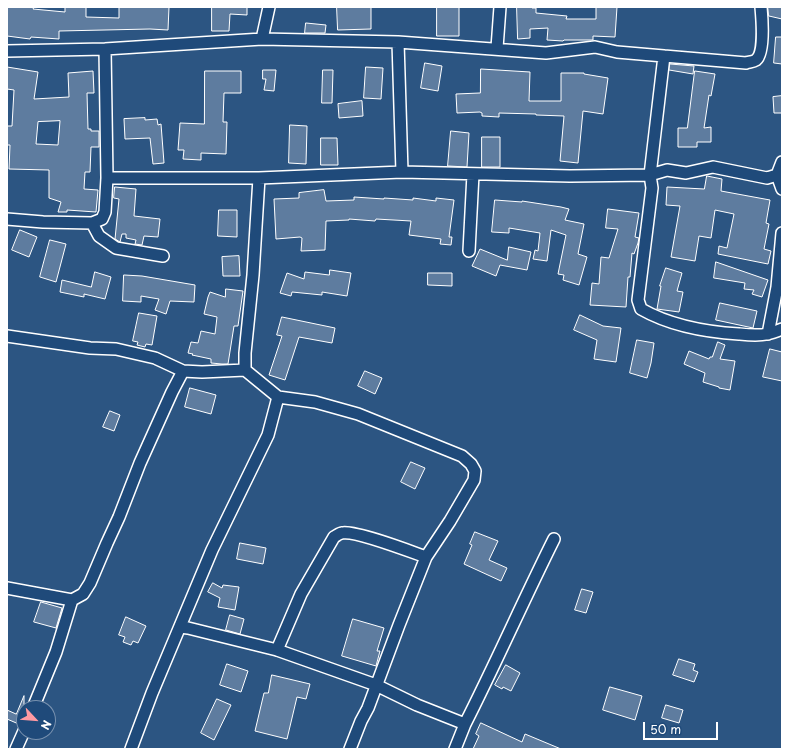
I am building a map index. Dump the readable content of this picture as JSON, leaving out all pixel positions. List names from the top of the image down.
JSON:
{
  "scale_bar": "50 m",
  "north": "bottom right"
}
